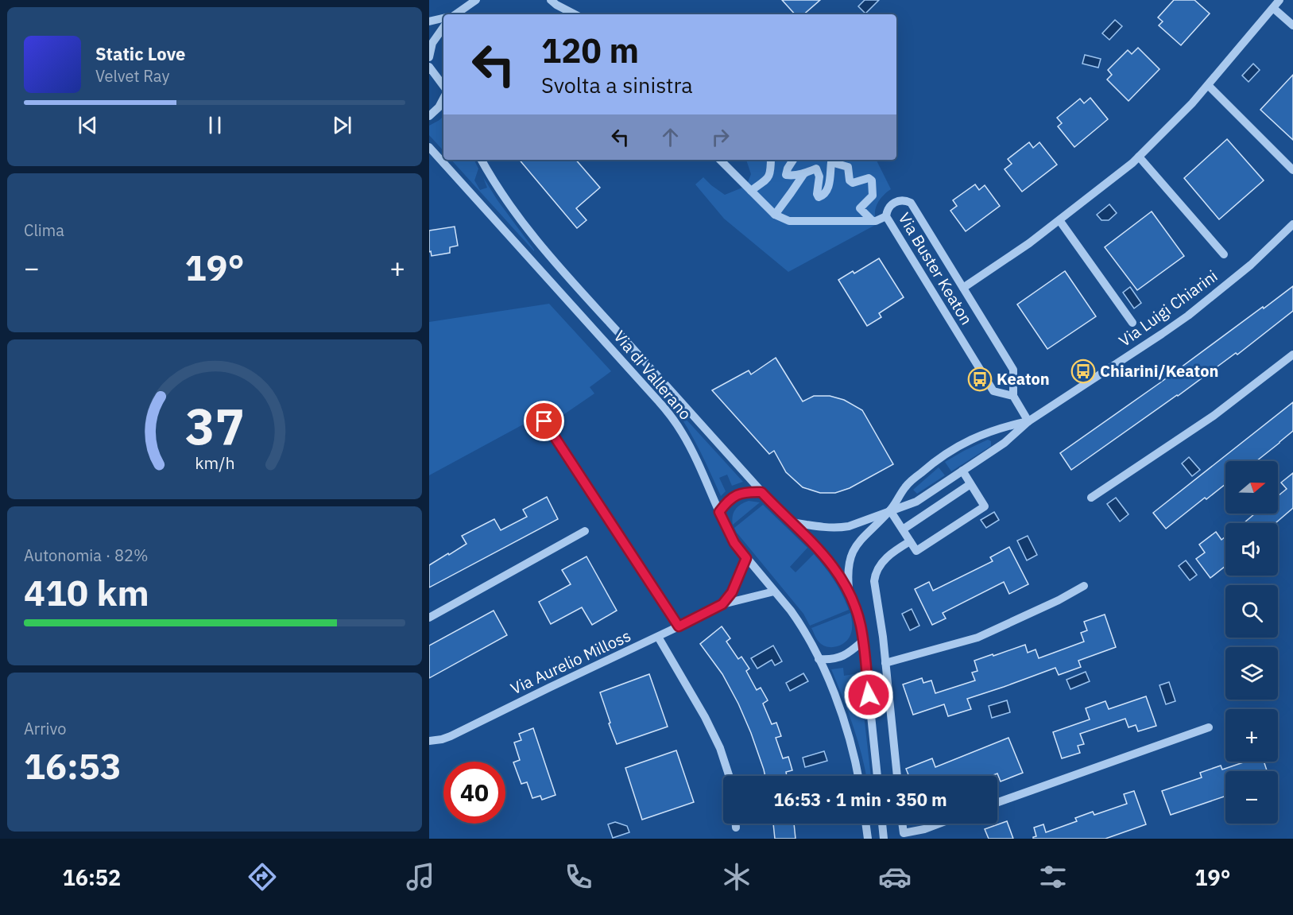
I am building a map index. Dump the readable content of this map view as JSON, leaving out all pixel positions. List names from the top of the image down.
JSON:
{
  "streets": {
    "street": [
      "Via Buster Keaton",
      "Via Luigi Chiarini",
      "Via di Vallerano",
      "Via Aurelio Milloss"
    ]
  },
  "crossings": [
    ["Via Luigi Chiarini", "Via di Vallerano"],
    ["Via di Vallerano", "Via Aurelio Milloss"]
  ],
  "places": {
    "bus stop": ["Chiarini/Keaton", "Keaton"]
  },
  "north": "right",
  "page": {
    "turn": ["120 m", "Svolta a sinistra"],
    "song": ["Static Love", "Velvet Ray"],
    "tile": [
      "Clima",
      ["Autonomia · 82%", "410 km"],
      ["Arrivo", "16:53"]
    ],
    "heat": ["−", "19°", "+"],
    "map_buttons": ["+", "−"],
    "limit": "40",
    "trip": "16:53 · 1 min · 350 m",
    "tabs": ["16:52", "19°"],
    "gauge": ["37", "km/h"]
  }
}
